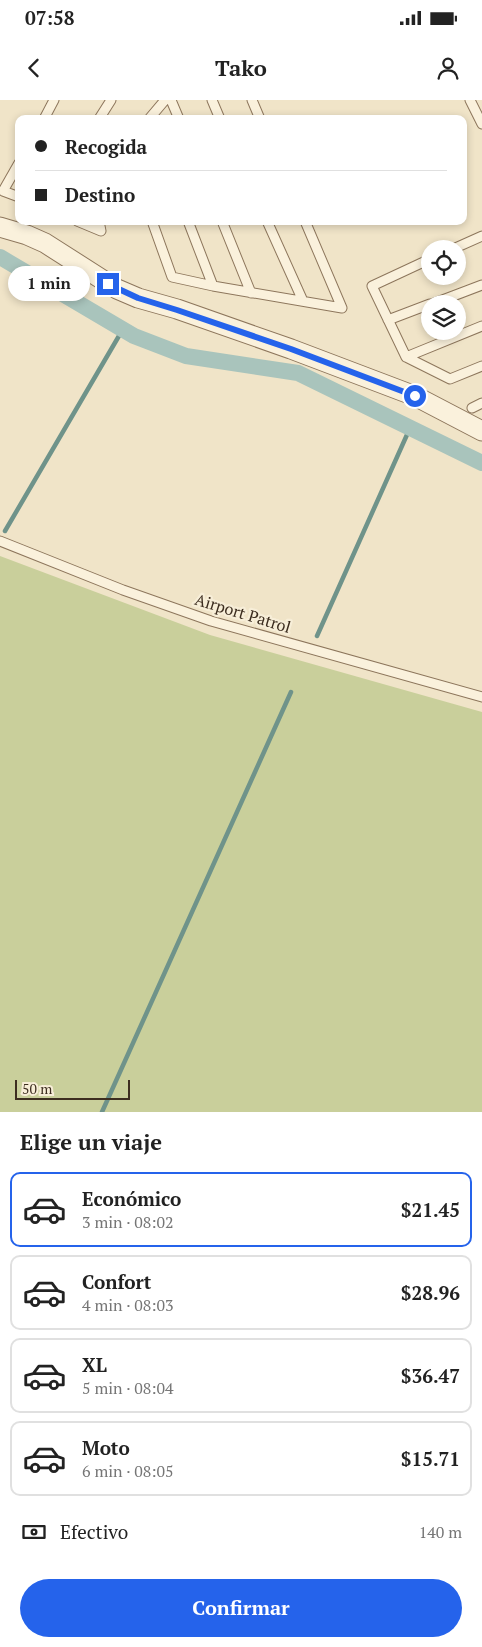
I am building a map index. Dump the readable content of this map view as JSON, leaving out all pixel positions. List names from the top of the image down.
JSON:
{
  "streets": {
    "lane": ["Airport Patrol"]
  },
  "scale_bar": "50 m",
  "page": {
    "status": "07:58",
    "header": "Tako",
    "banner": ["Recogida", "Destino"],
    "bubble": "1 min",
    "scale": "50 m",
    "heading": "Elige un viaje",
    "list": [
      {
        "name": "Económico",
        "note": "3 min · 08:02",
        "value": "$21.45"
      },
      {
        "name": "Confort",
        "note": "4 min · 08:03",
        "value": "$28.96"
      },
      {
        "name": "XL",
        "note": "5 min · 08:04",
        "value": "$36.47"
      },
      {
        "name": "Moto",
        "note": "6 min · 08:05",
        "value": "$15.71"
      }
    ],
    "pay": ["Efectivo", "140 m"],
    "buttons": "Confirmar"
  }
}
